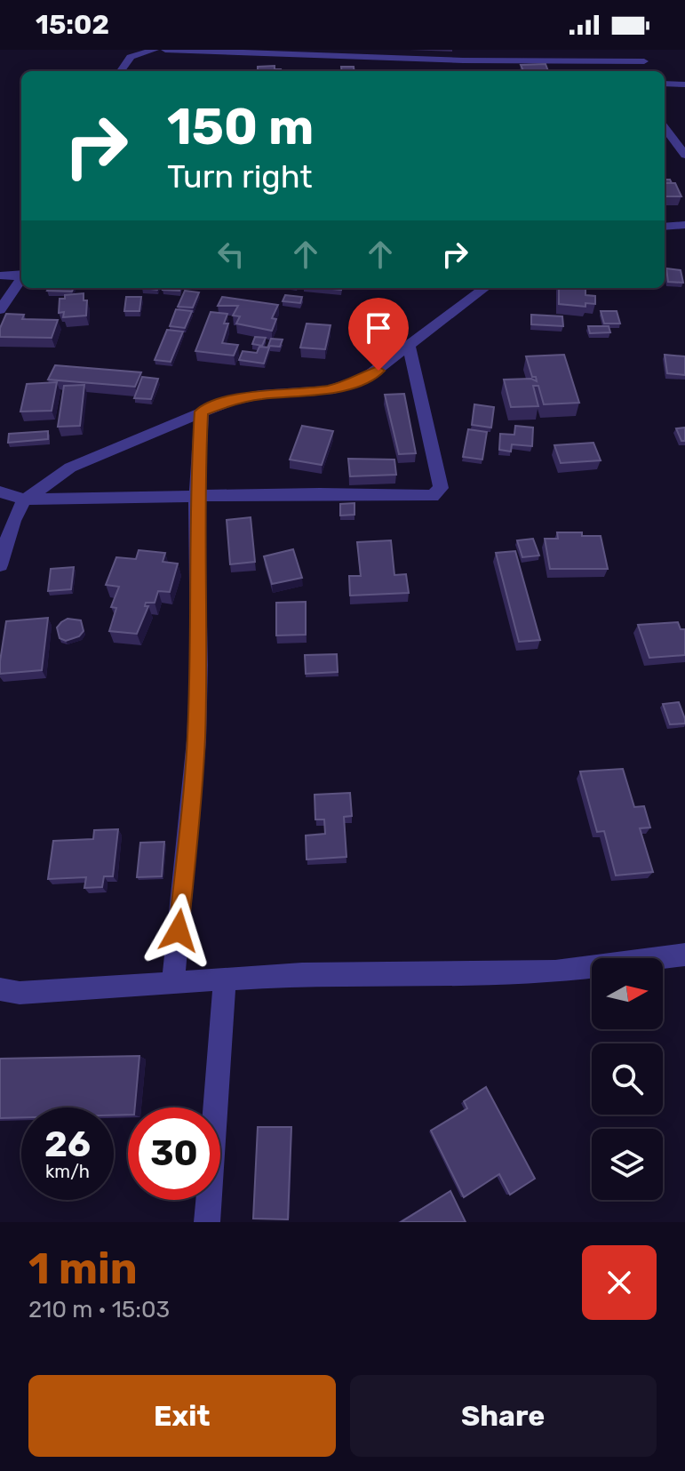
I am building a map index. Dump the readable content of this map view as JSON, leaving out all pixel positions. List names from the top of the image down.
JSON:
{
  "north": "right",
  "page": {
    "status": "15:02",
    "turn": ["150 m", "Turn right"],
    "speed": "26 km/h",
    "limit": "30",
    "heading": ["1 min", "210 m · 15:03"],
    "buttons": ["Exit", "Share"]
  }
}
